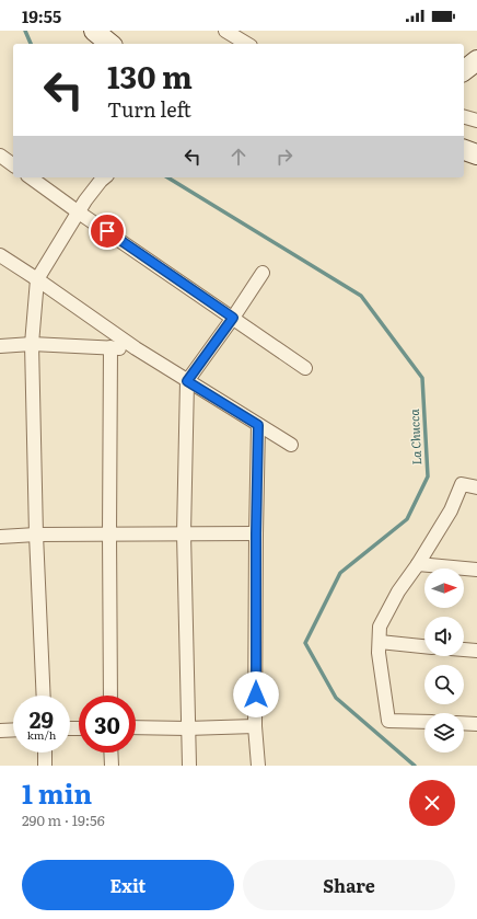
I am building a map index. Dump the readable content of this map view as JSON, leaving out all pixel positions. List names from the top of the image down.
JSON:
{
  "water": ["La Chucca"],
  "north": "right",
  "page": {
    "status": "19:55",
    "turn": ["130 m", "Turn left"],
    "speed": "29 km/h",
    "limit": "30",
    "heading": ["1 min", "290 m · 19:56"],
    "buttons": ["Exit", "Share"]
  }
}
